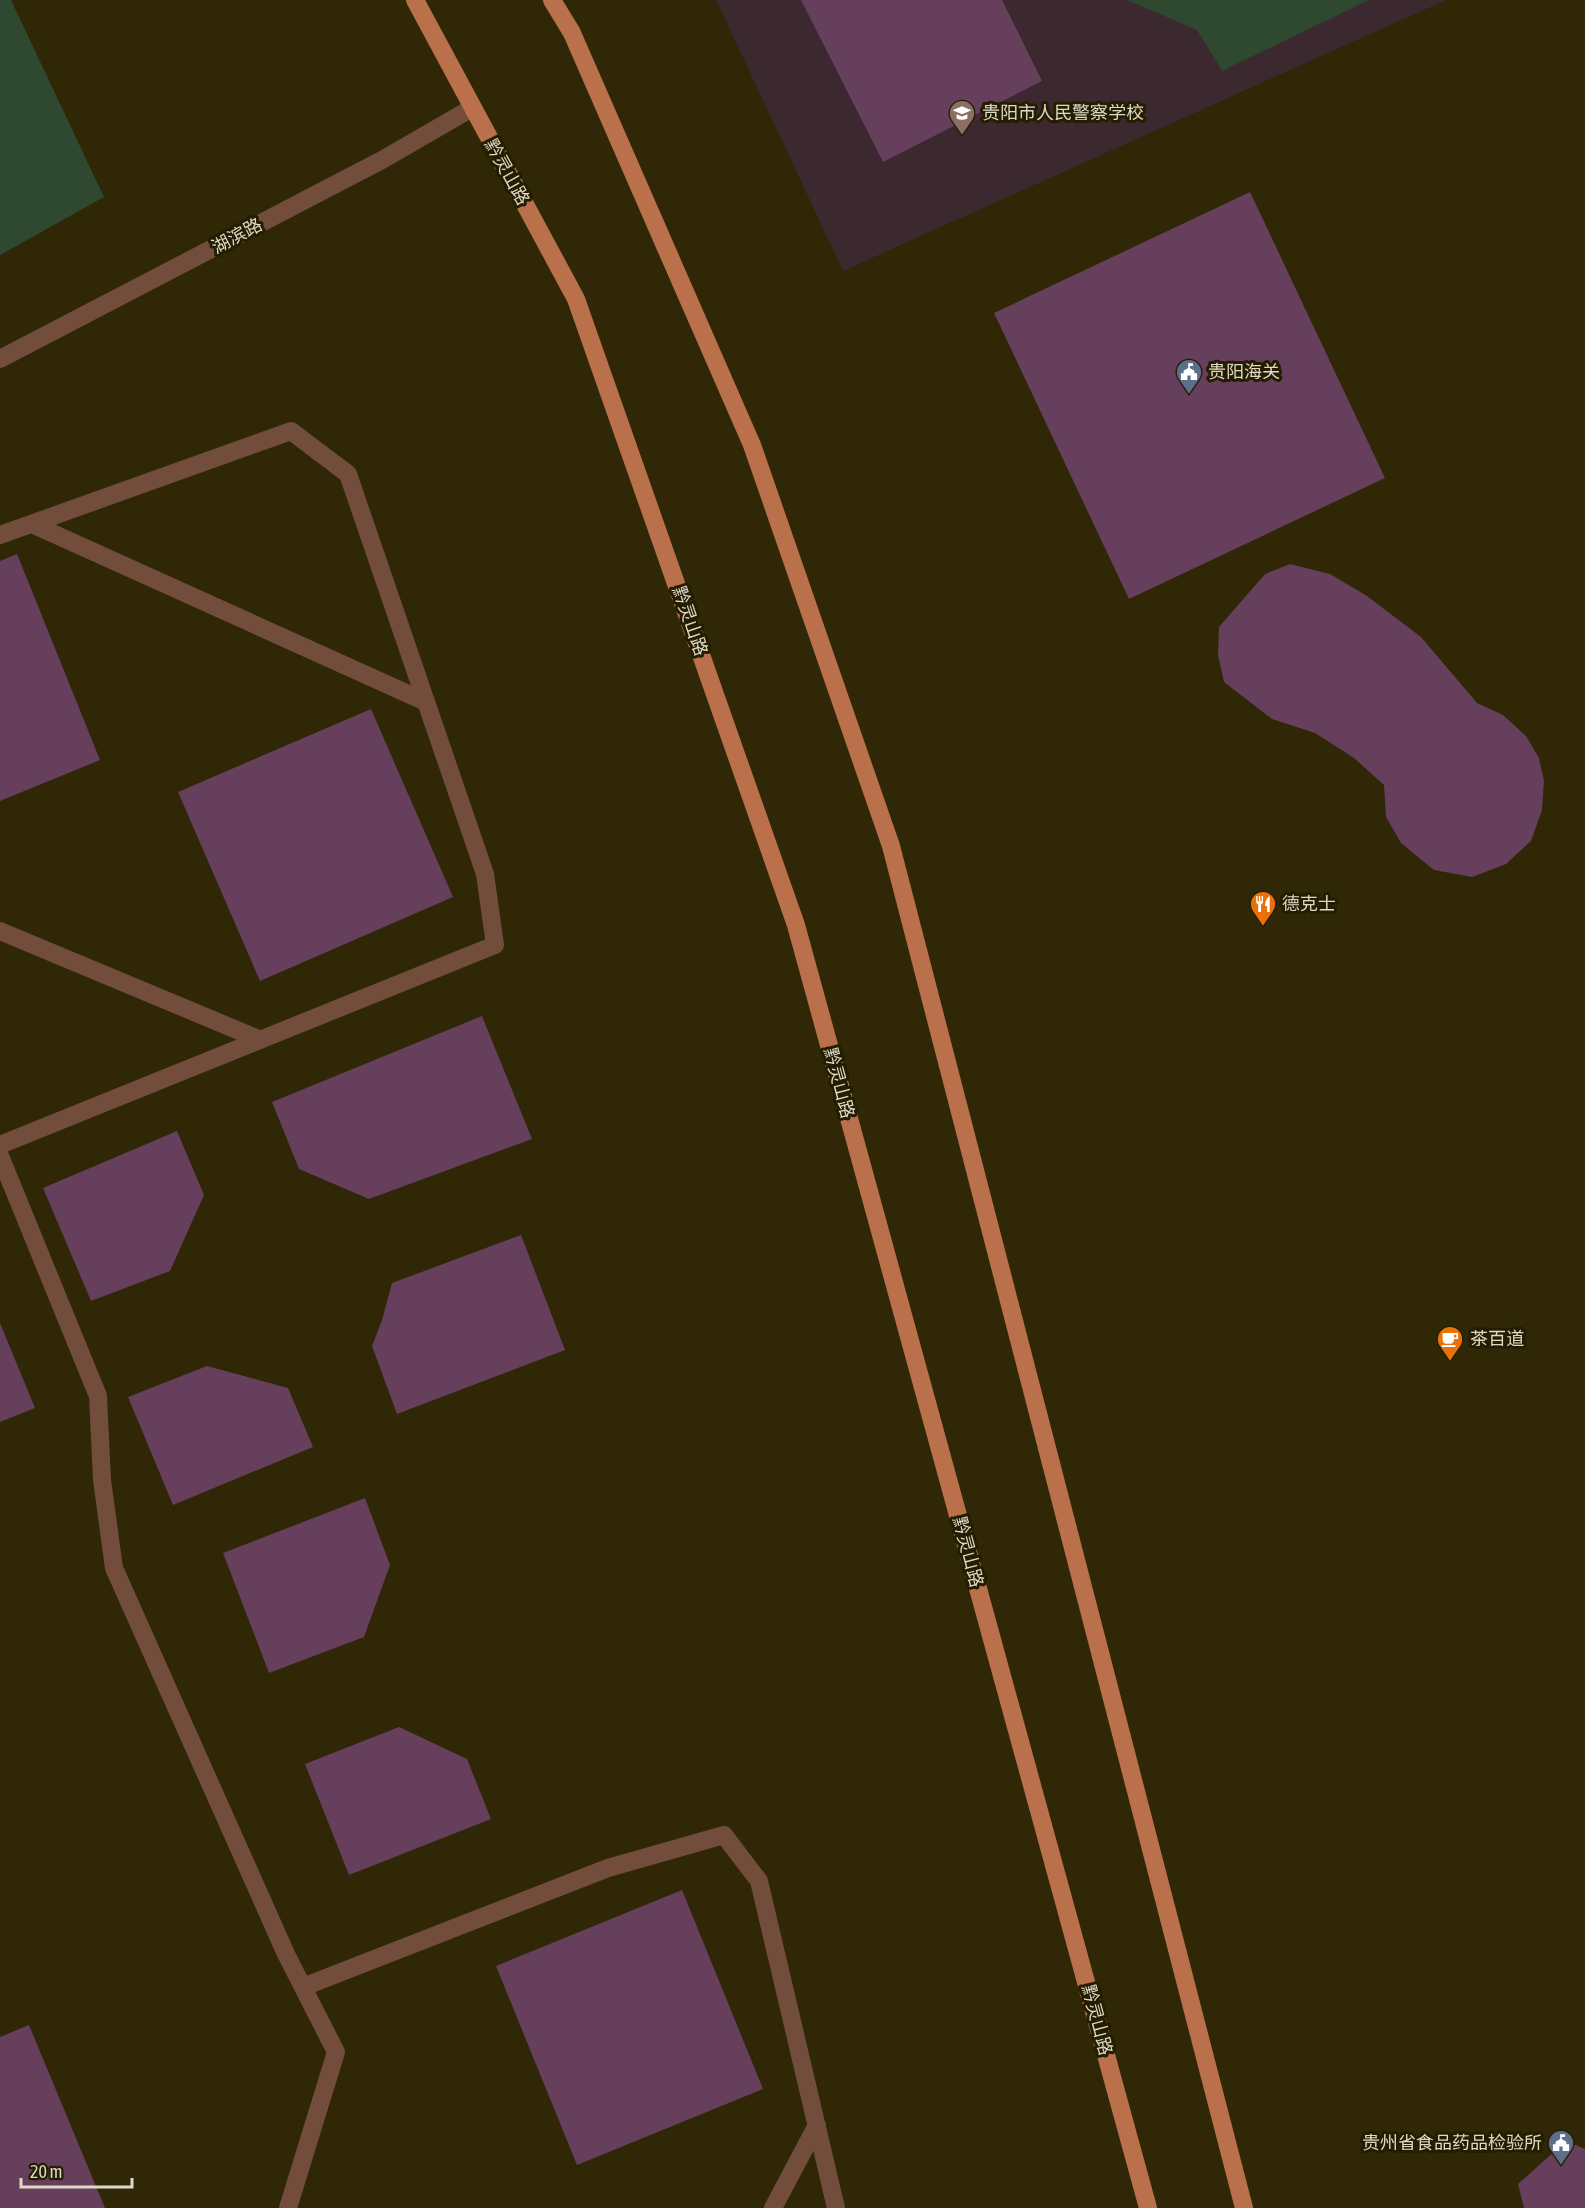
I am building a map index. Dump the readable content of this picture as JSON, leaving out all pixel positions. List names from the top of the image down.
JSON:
{
  "streets": {
    "main road": ["黔灵山路"],
    "street": ["湖滨路"]
  },
  "crossings": [
    ["黔灵山路", "湖滨路"]
  ],
  "places": {
    "school or university": ["贵阳市人民警察学校"],
    "public building": ["贵阳海关", "贵州省食品药品检验所"],
    "restaurant": ["德克士"],
    "cafe": ["茶百道"]
  },
  "scale_bar": "20 m"
}
